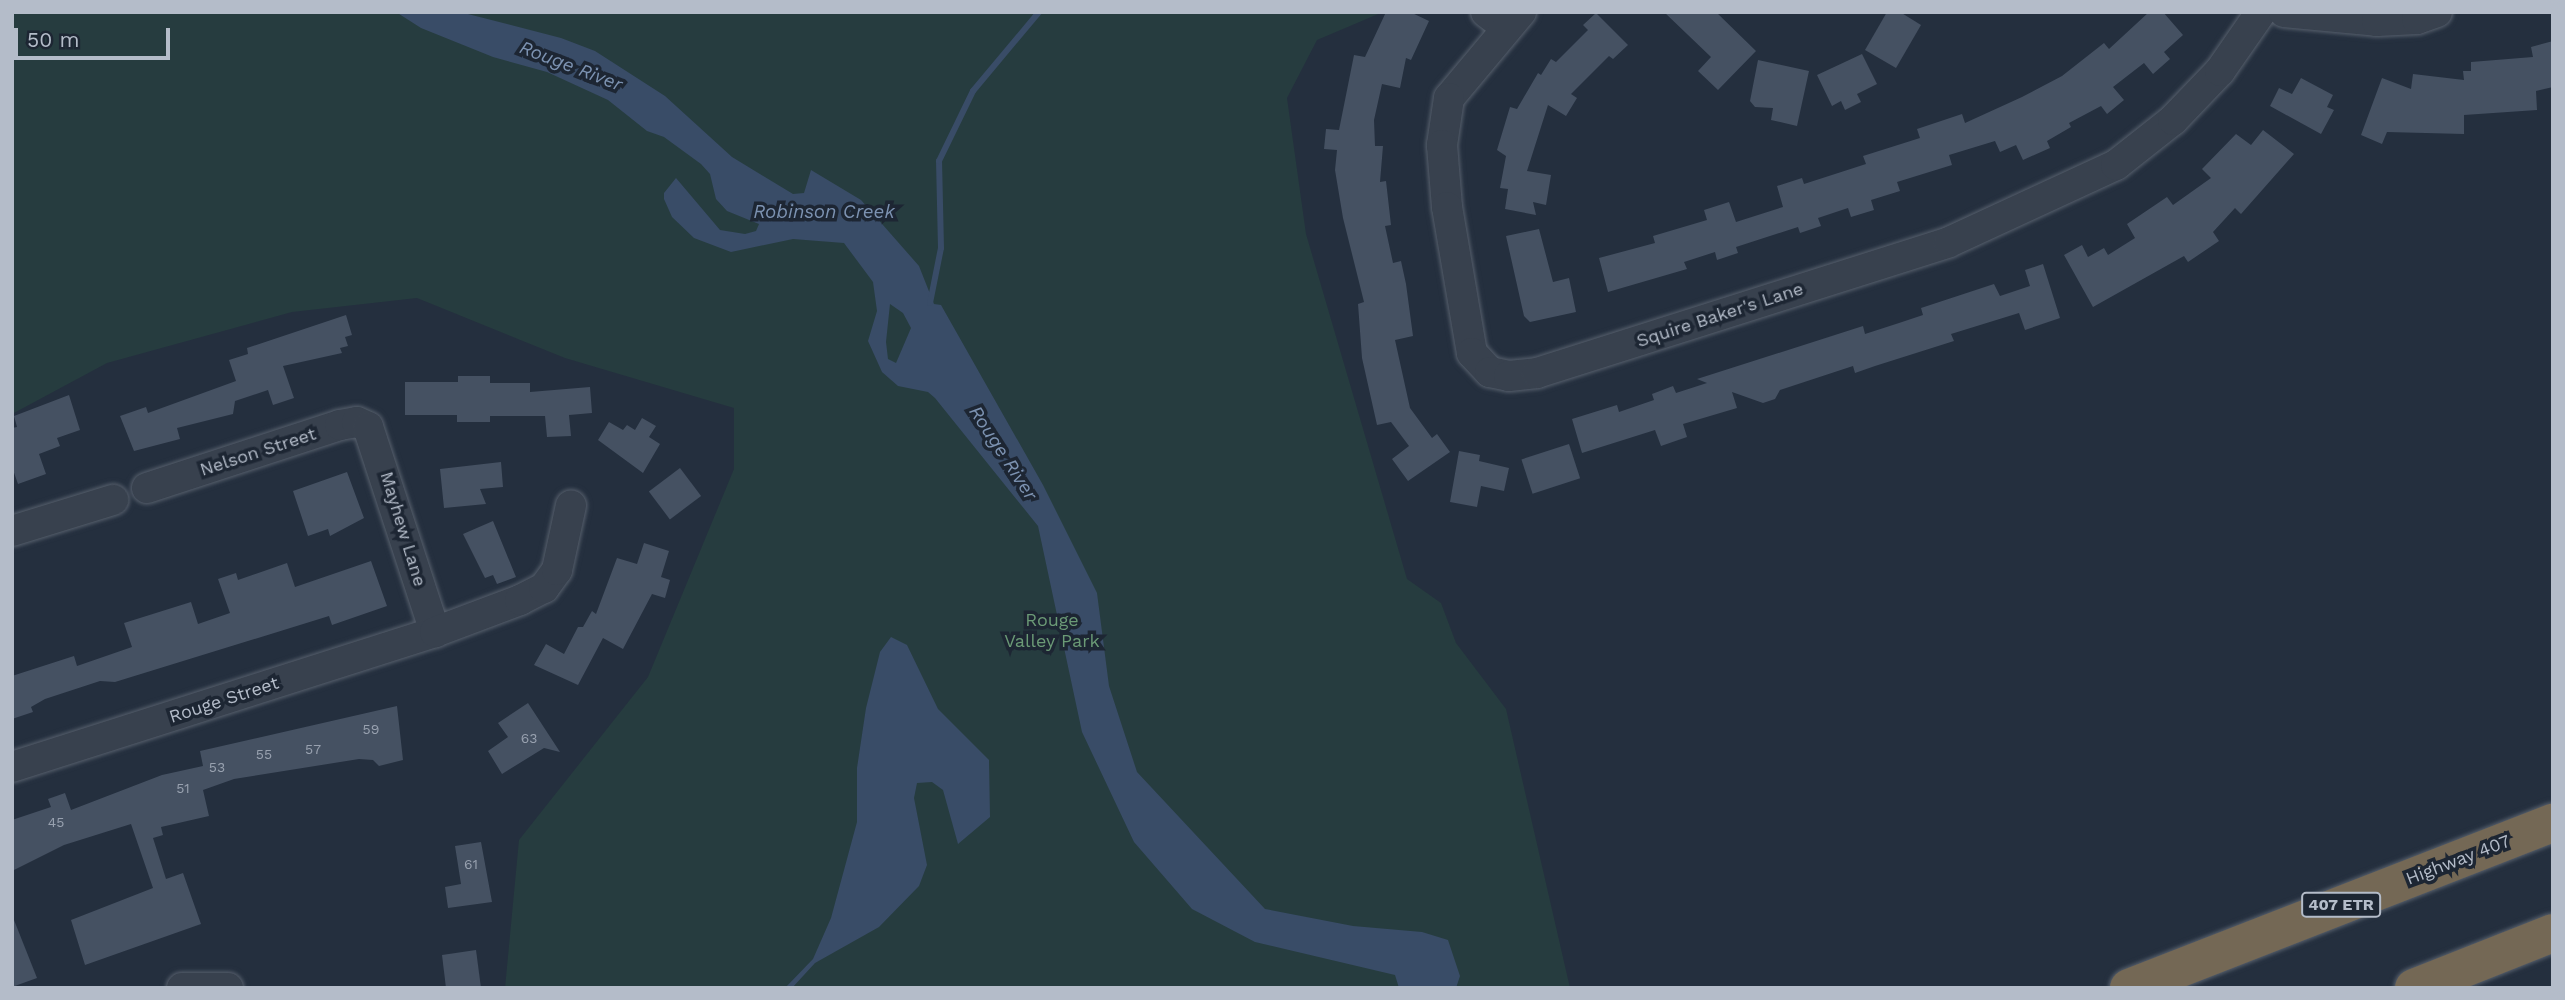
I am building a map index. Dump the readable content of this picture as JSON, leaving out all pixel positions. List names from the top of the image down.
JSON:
{
  "streets": {
    "highway": ["Highway 407", "407 ETR"],
    "street": [
      "Squire Baker's Lane",
      "Nelson Street",
      "Mayhew Lane",
      "Rouge Street"
    ]
  },
  "crossings": [
    ["Nelson Street", "Mayhew Lane"],
    ["Mayhew Lane", "Rouge Street"]
  ],
  "water": ["Rouge River", "Robinson Creek"],
  "parks": ["Rouge Valley Park"],
  "house_numbers": [
    "59",
    "63",
    "57",
    "55",
    "53",
    "51",
    "45",
    "61"
  ],
  "scale_bar": "50 m"
}
